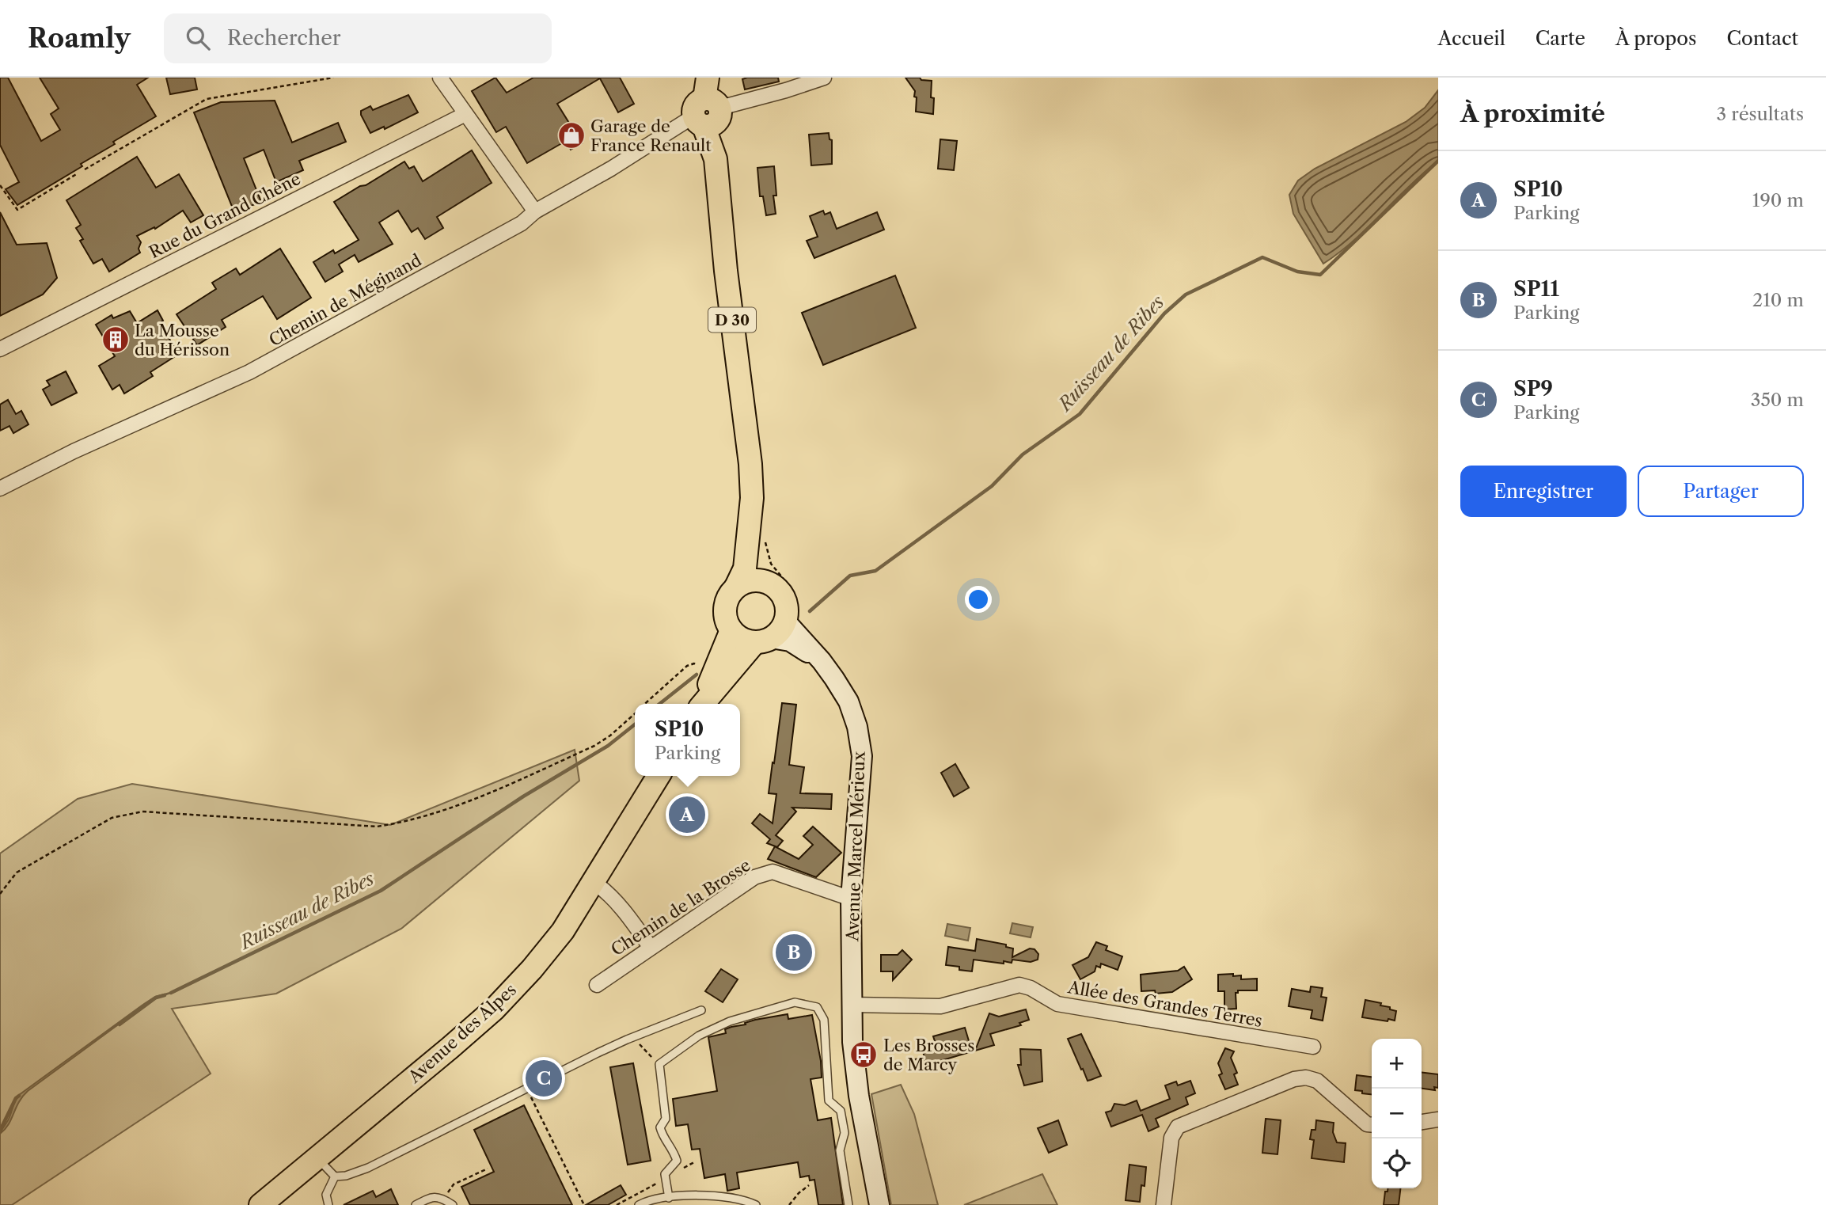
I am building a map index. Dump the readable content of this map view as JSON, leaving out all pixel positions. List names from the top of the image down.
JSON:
{
  "streets": {
    "main road": ["D 30", "Avenue Marcel Mérieux", "Avenue des Alpes"],
    "street": [
      "Rue du Grand Chêne",
      "Chemin de Méginand",
      "Chemin de la Brosse",
      "Allée des Grandes Terres"
    ]
  },
  "crossings": [
    ["Chemin de Méginand", "D 30"],
    ["D 30", "Avenue Marcel Mérieux"],
    ["Avenue Marcel Mérieux", "Chemin de la Brosse"],
    ["Avenue Marcel Mérieux", "Allée des Grandes Terres"]
  ],
  "water": ["Ruisseau de Ribes"],
  "places": {
    "shop": ["Garage de France Renault"],
    "building": ["La Mousse du Hérisson"],
    "bus stop": ["Les Brosses de Marcy"]
  },
  "page": {
    "header": "Roamly",
    "search": "Rechercher",
    "nav": [
      "Accueil",
      "Carte",
      "À propos",
      "Contact"
    ],
    "heading": ["À proximité", "3 résultats"],
    "list": [
      {
        "mark": "A",
        "name": "SP10",
        "note": "Parking",
        "value": "190 m"
      },
      {
        "mark": "B",
        "name": "SP11",
        "note": "Parking",
        "value": "210 m"
      },
      {
        "mark": "C",
        "name": "SP9",
        "note": "Parking",
        "value": "350 m"
      }
    ],
    "buttons": ["Enregistrer", "Partager"],
    "popup": ["SP10", "Parking"],
    "pins": ["A", "B", "C"],
    "map_buttons": ["+", "−"]
  }
}
